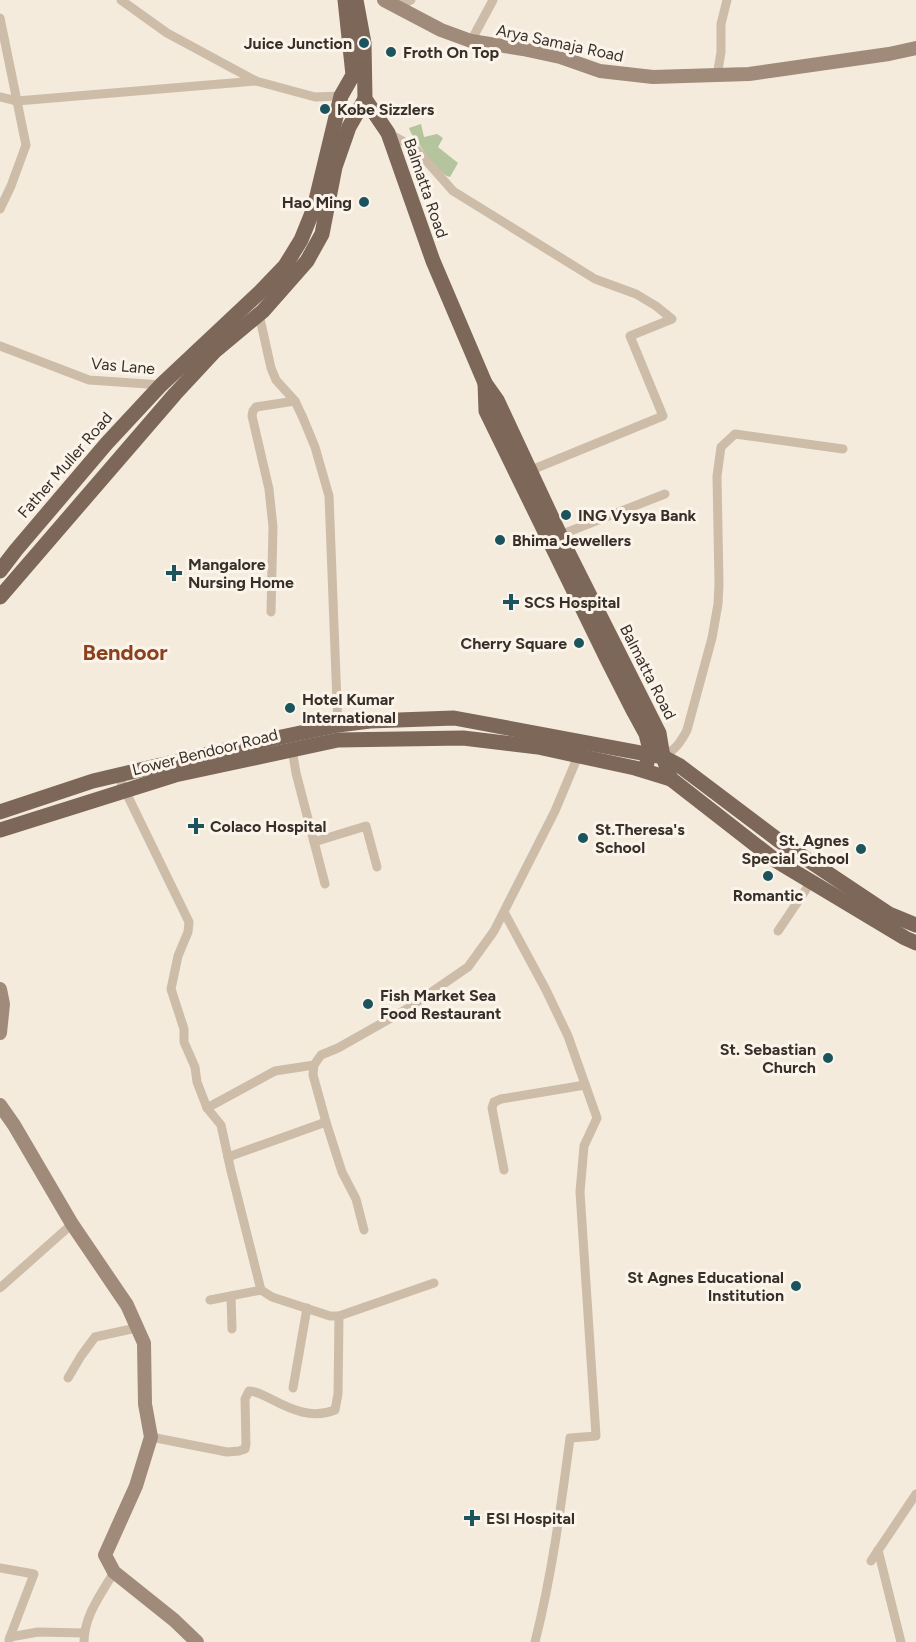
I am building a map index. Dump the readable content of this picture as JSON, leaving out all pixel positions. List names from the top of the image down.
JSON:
{
  "streets": {
    "main road": ["Balmatta Road", "Father Muller Road", "Lower Bendoor Road"],
    "street": ["Arya Samaja Road", "Vas Lane"]
  },
  "crossings": [
    ["Balmatta Road", "Lower Bendoor Road"],
    ["Vas Lane", "Father Muller Road"]
  ],
  "districts": ["Bendoor"],
  "places": {
    "other": [
      "Juice Junction",
      "Froth On Top",
      "Kobe Sizzlers",
      "Hao Ming",
      "ING Vysya Bank",
      "Bhima Jewellers",
      "Cherry Square",
      "Hotel Kumar International",
      "St.Theresa's School",
      "St. Agnes Special School",
      "Romantic",
      "Fish Market Sea Food Restaurant",
      "St. Sebastian Church",
      "St Agnes Educational Institution"
    ],
    "health": [
      "Mangalore Nursing Home",
      "SCS Hospital",
      "Colaco Hospital",
      "ESI Hospital"
    ]
  }
}
